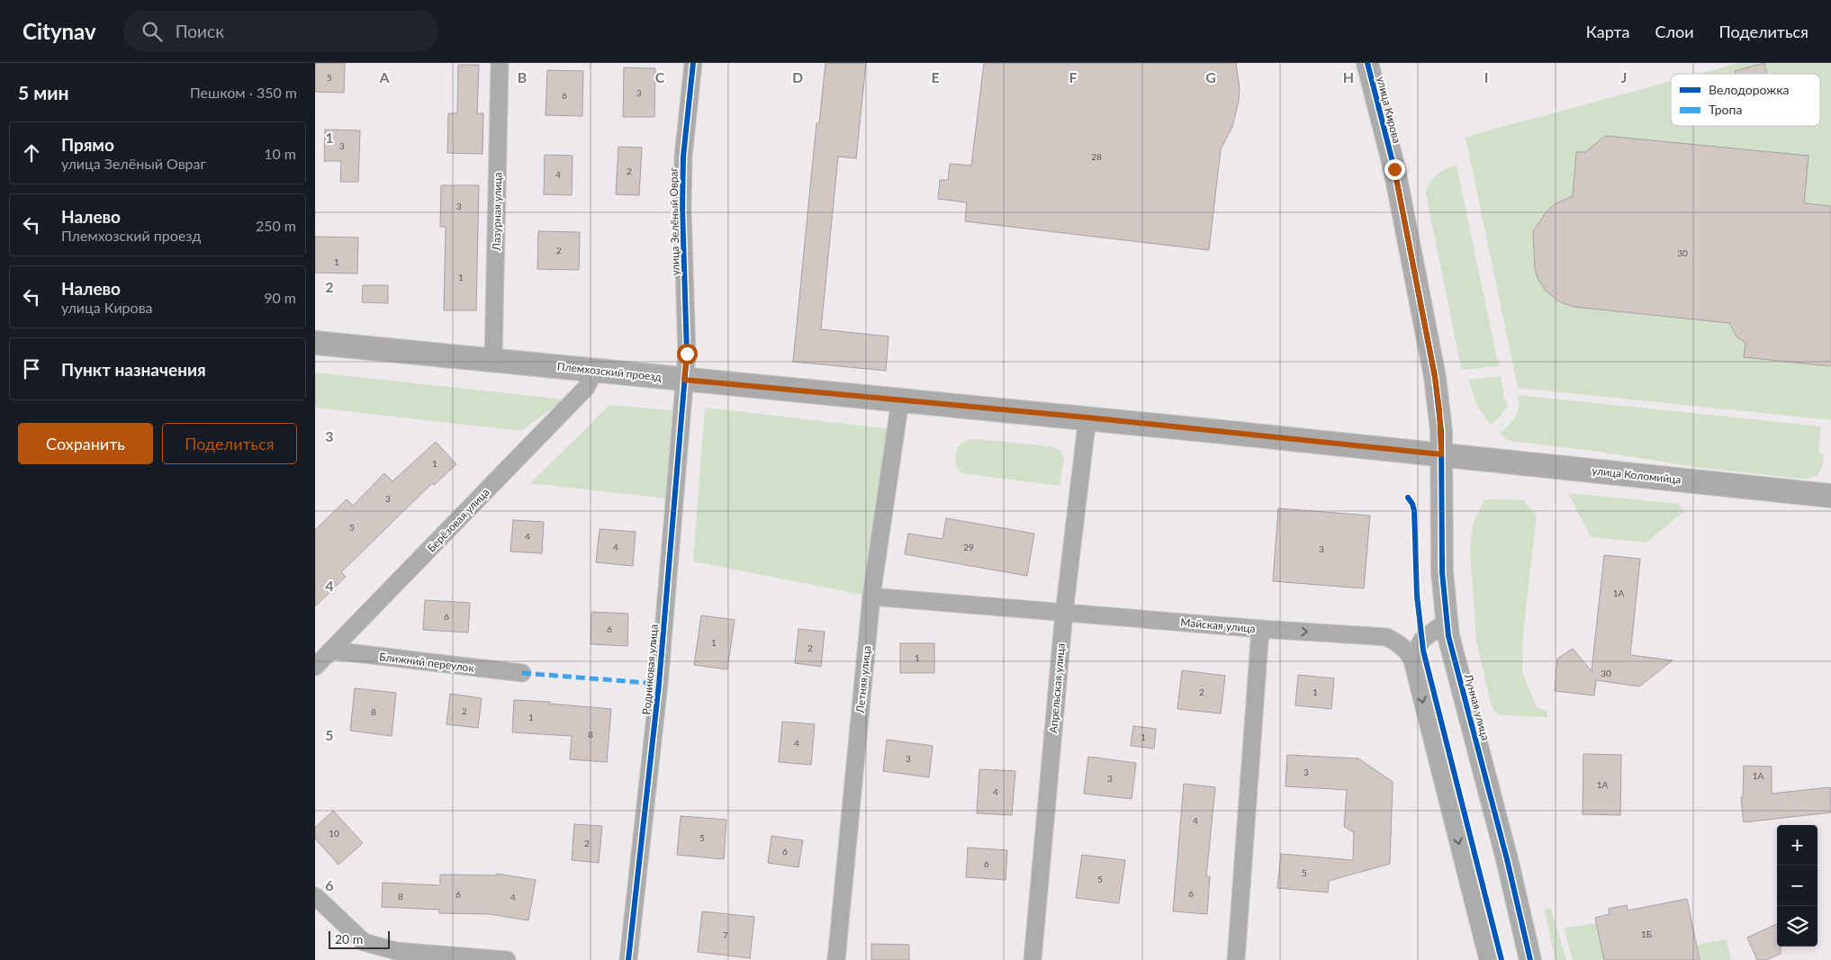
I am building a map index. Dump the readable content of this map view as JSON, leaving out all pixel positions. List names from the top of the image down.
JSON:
{
  "streets": {
    "main road": ["Племхозский проезд", "улица Коломийца"],
    "street": [
      "улица Кирова",
      "Лазурная улица",
      "улица Зелёный Овраг",
      "Берёзовая улица",
      "Майская улица",
      "Ближний переулок",
      "Родниковая улица",
      "Летняя улица",
      "Апрельская улица",
      "Лунная улица"
    ]
  },
  "crossings": [
    ["улица Кирова", "Племхозский проезд"],
    ["улица Кирова", "улица Коломийца"],
    ["улица Кирова", "Лунная улица"],
    ["Лазурная улица", "Племхозский проезд"],
    ["улица Зелёный Овраг", "Племхозский проезд"],
    ["улица Зелёный Овраг", "Родниковая улица"],
    ["Племхозский проезд", "улица Коломийца"],
    ["Племхозский проезд", "Берёзовая улица"],
    ["Племхозский проезд", "Родниковая улица"],
    ["Племхозский проезд", "Летняя улица"],
    ["Племхозский проезд", "Апрельская улица"],
    ["Племхозский проезд", "Лунная улица"],
    ["улица Коломийца", "Лунная улица"],
    ["Берёзовая улица", "Ближний переулок"],
    ["Майская улица", "Летняя улица"],
    ["Майская улица", "Апрельская улица"]
  ],
  "house_numbers": [
    "5",
    "3",
    "6",
    "3",
    "28",
    "2",
    "4",
    "3",
    "2",
    "30",
    "1",
    "1",
    "1",
    "3",
    "5",
    "4",
    "4",
    "29",
    "3",
    "1А",
    "6",
    "6",
    "1",
    "2",
    "1",
    "30",
    "2",
    "1",
    "2",
    "8",
    "1",
    "8",
    "1",
    "4",
    "3",
    "3",
    "1А",
    "3",
    "1А",
    "4",
    "4",
    "10",
    "5",
    "2",
    "6",
    "6",
    "5",
    "5",
    "6",
    "6",
    "8",
    "4",
    "1Б",
    "7"
  ],
  "legend": ["Велодорожка", "Тропа"],
  "scale_bar": "20 m",
  "page": {
    "header": "Citynav",
    "search": "Поиск",
    "nav": ["Карта", "Слои", "Поделиться"],
    "heading": ["5 мин", "Пешком · 350 m"],
    "list": [
      ["Прямо", "улица Зелёный Овраг", "10 m"],
      ["Налево", "Племхозский проезд", "250 m"],
      ["Налево", "улица Кирова", "90 m"],
      "Пункт назначения"
    ],
    "buttons": ["Сохранить", "Поделиться"],
    "map_buttons": ["+", "−"],
    "scale": "20 m"
  },
  "grid": {
    "columns": [
      "A",
      "B",
      "C",
      "D",
      "E",
      "F",
      "G",
      "H",
      "I",
      "J"
    ],
    "rows": [
      "1",
      "2",
      "3",
      "4",
      "5",
      "6"
    ]
  }
}
